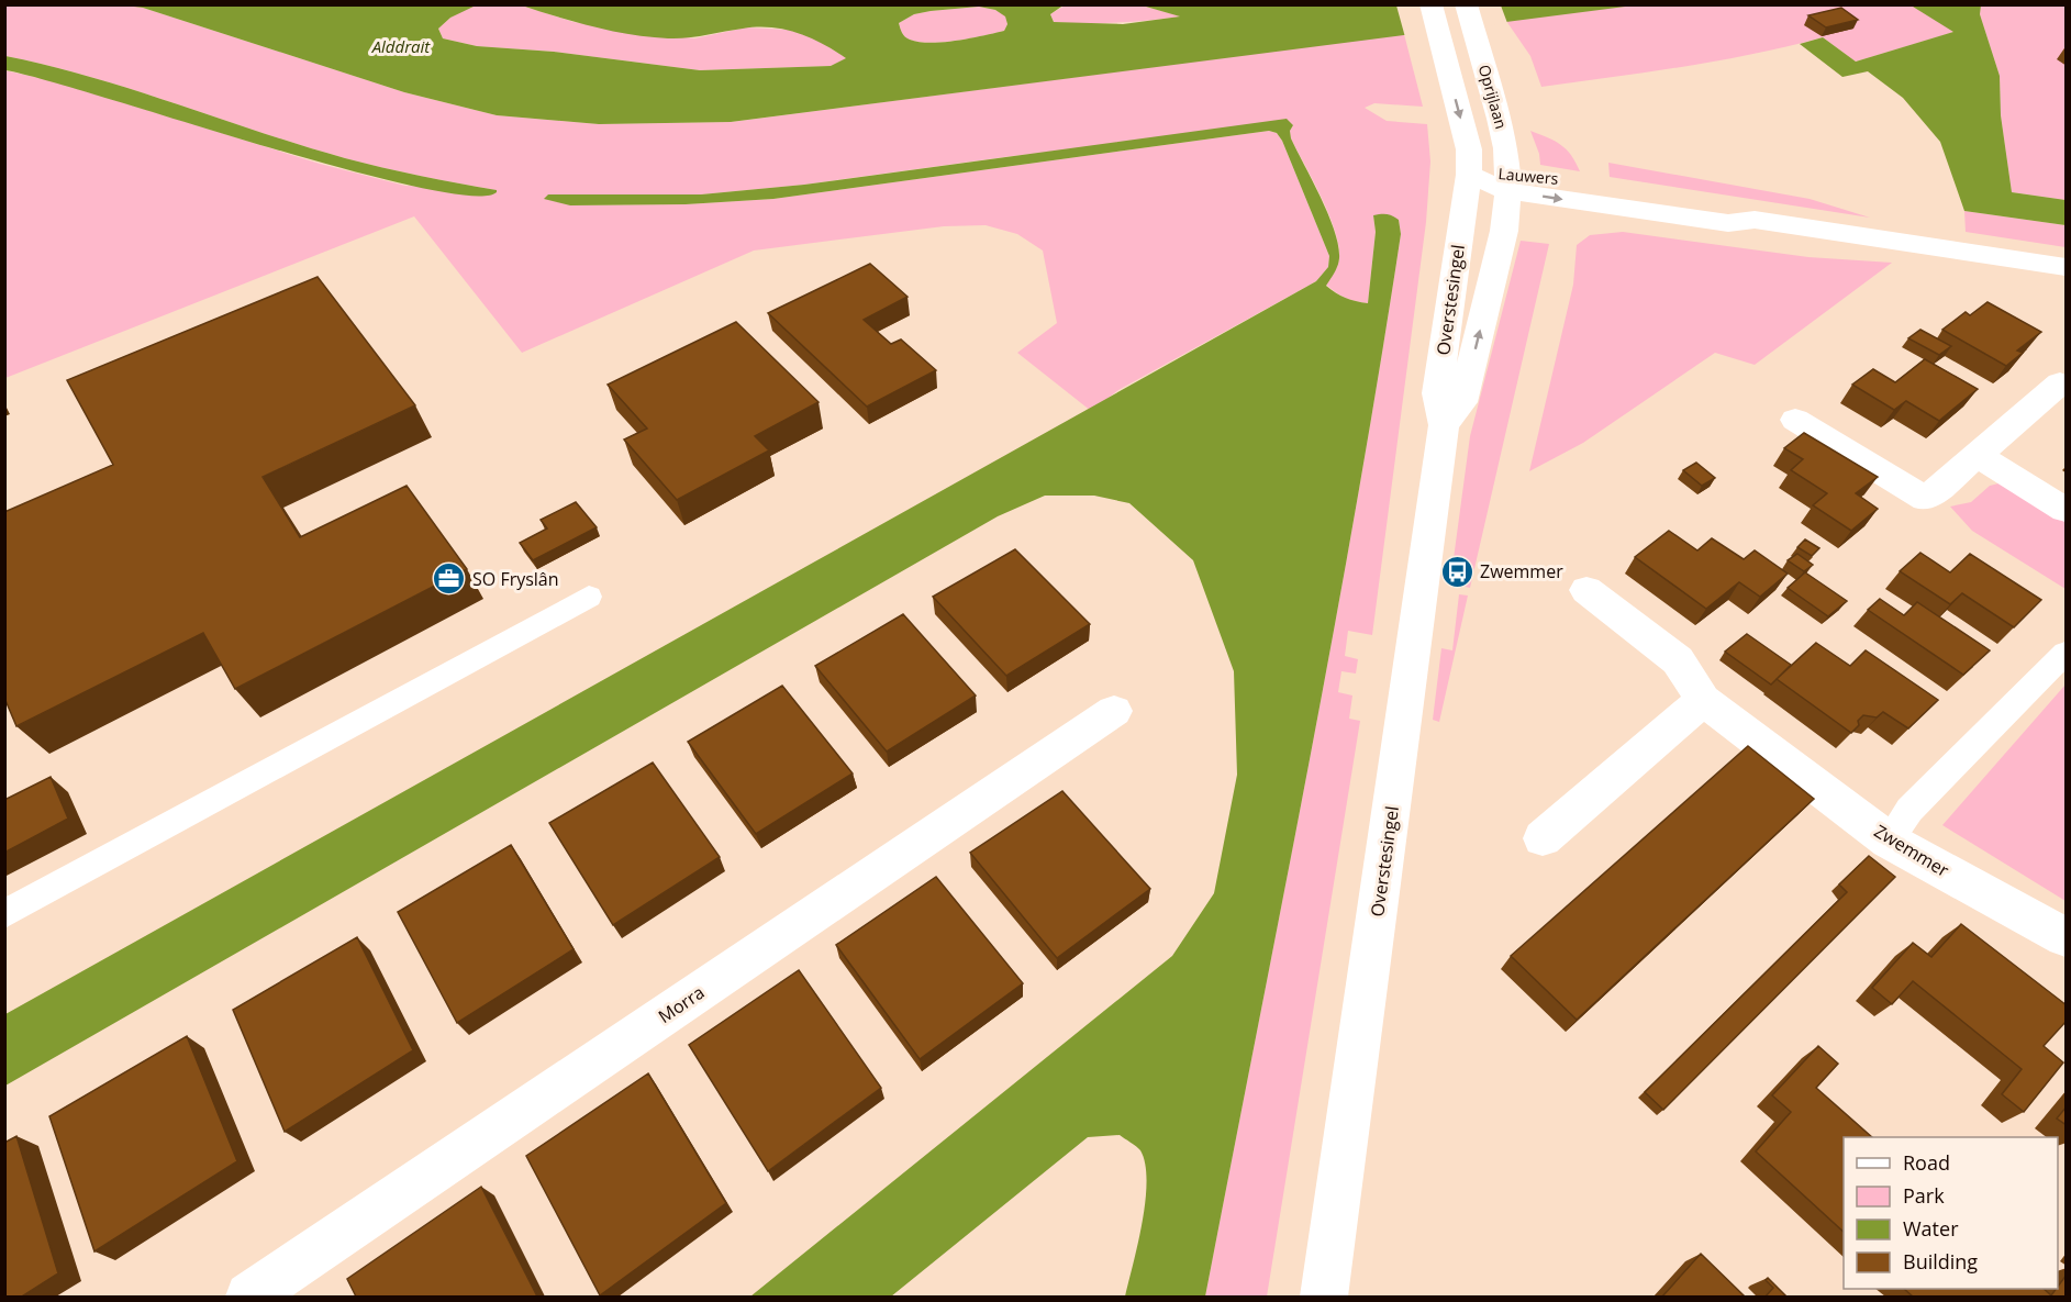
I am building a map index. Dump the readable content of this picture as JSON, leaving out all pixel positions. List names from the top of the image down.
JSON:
{
  "streets": {
    "street": [
      "Oprijlaan",
      "Lauwers",
      "Overstesingel",
      "Zwemmer",
      "Morra"
    ]
  },
  "crossings": [
    ["Oprijlaan", "Lauwers"],
    ["Oprijlaan", "Overstesingel"],
    ["Lauwers", "Overstesingel"]
  ],
  "water": ["Alddrait"],
  "places": {
    "bus stop": ["Zwemmer"],
    "office": ["SO Fryslân"]
  },
  "legend": [
    "Road",
    "Park",
    "Water",
    "Building"
  ]
}
